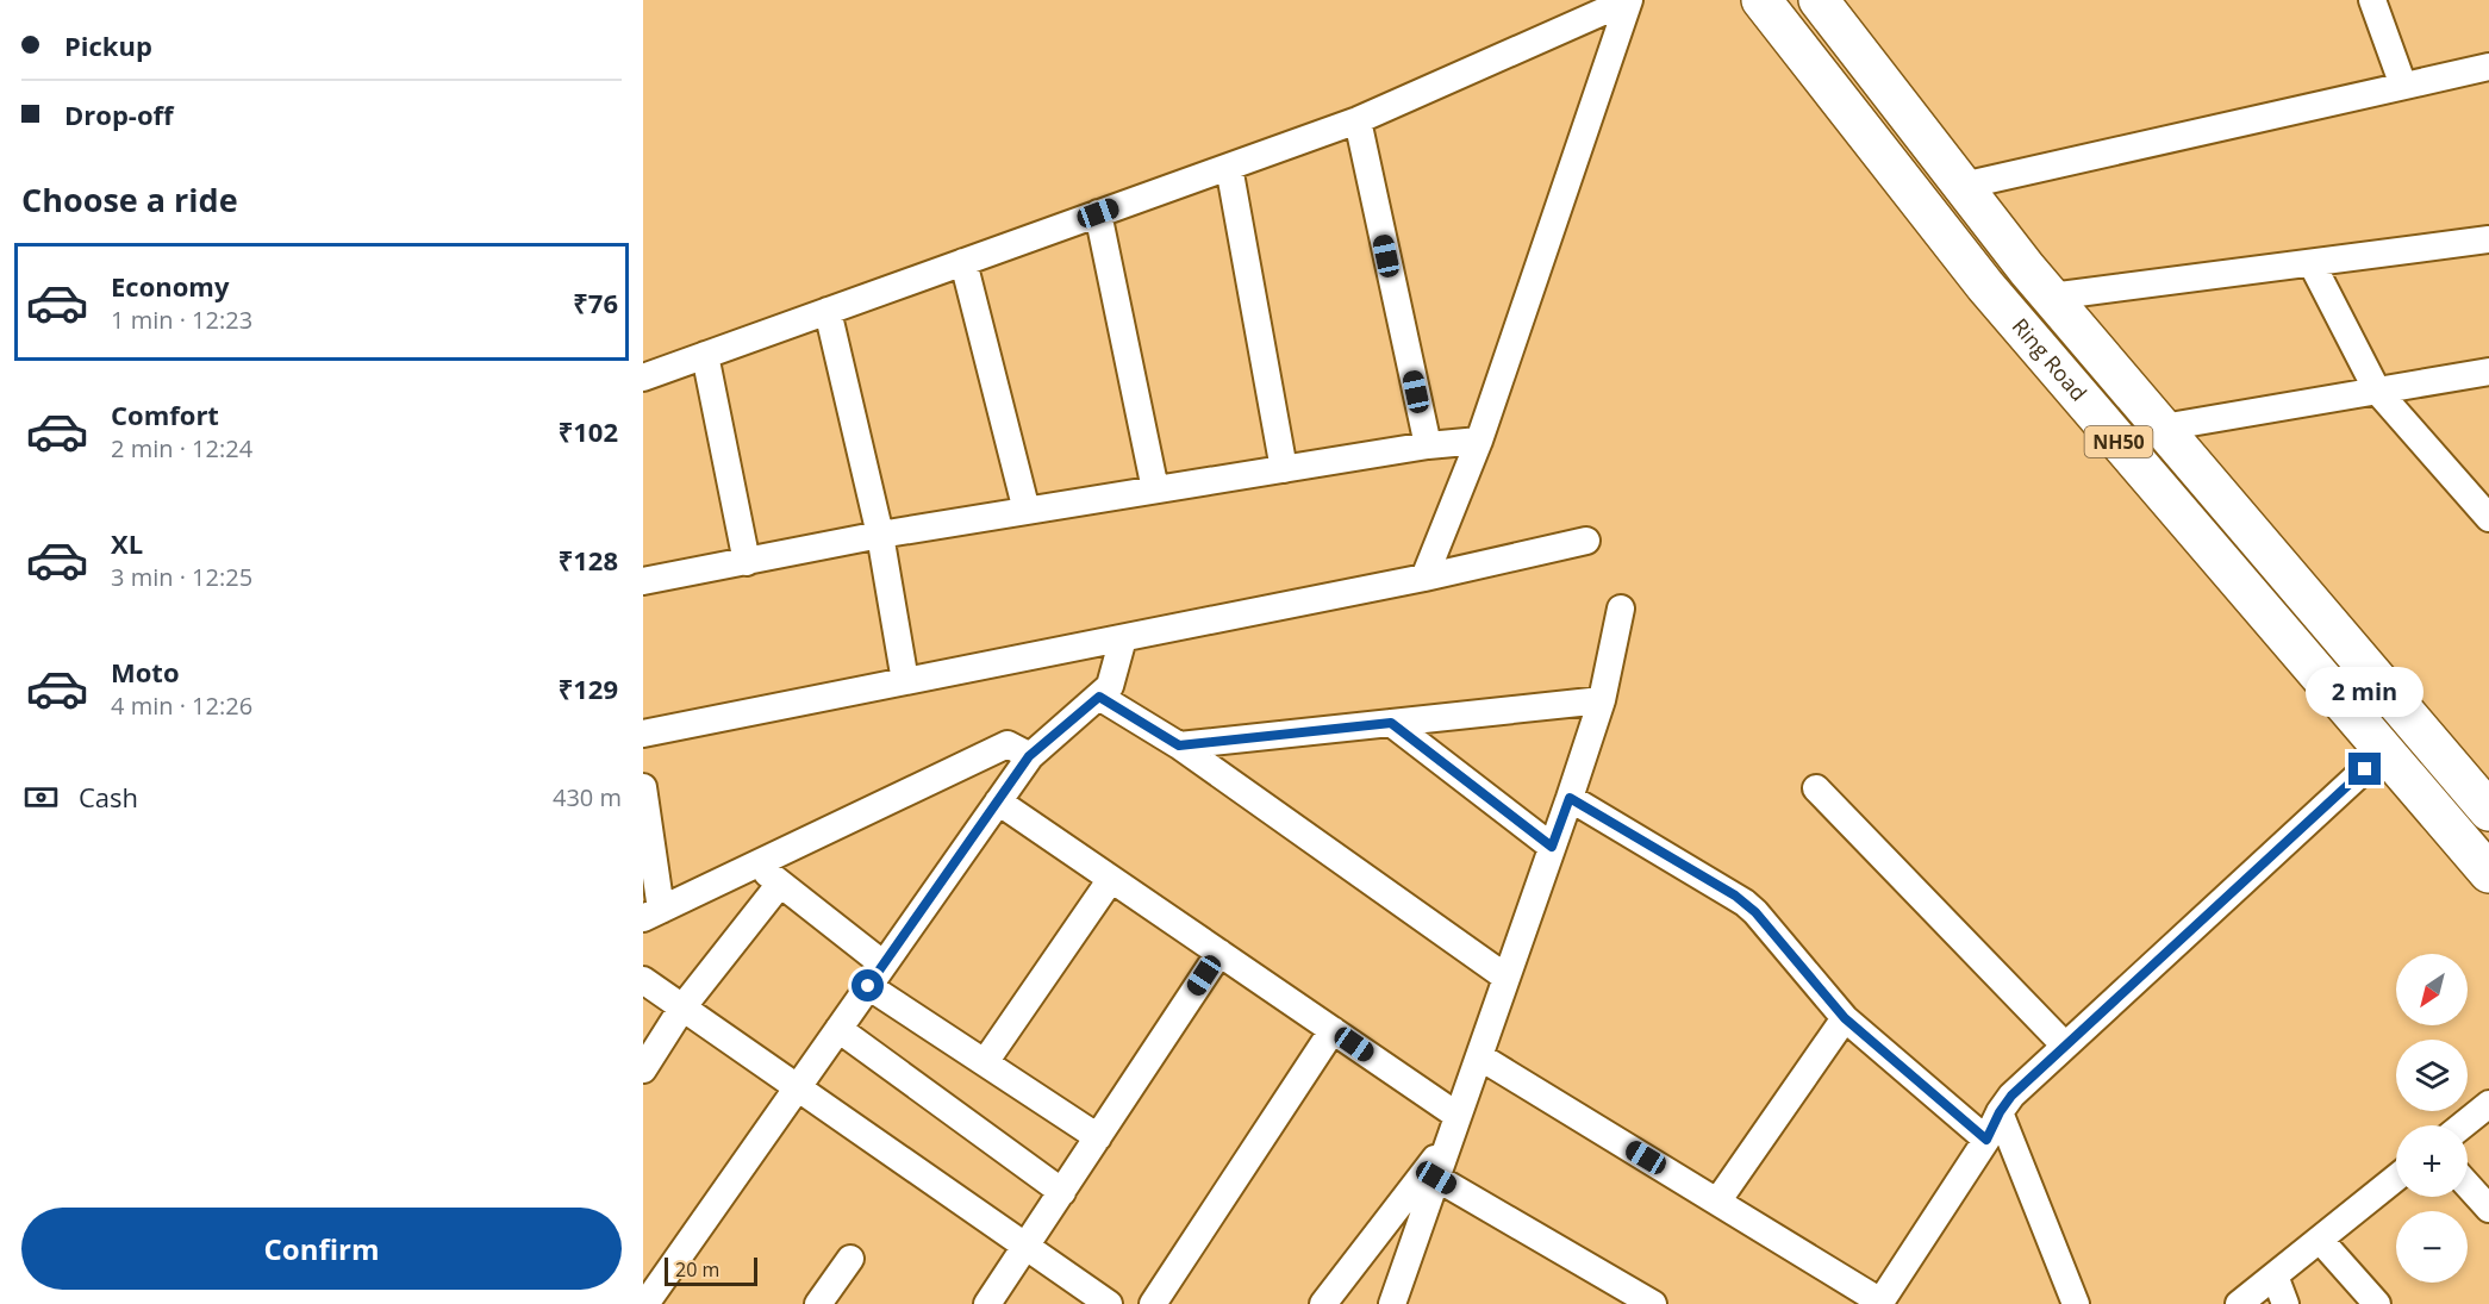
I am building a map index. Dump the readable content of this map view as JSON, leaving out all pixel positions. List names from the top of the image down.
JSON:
{
  "streets": {
    "highway": ["Ring Road", "NH50"]
  },
  "scale_bar": "20 m",
  "north": "bottom left",
  "page": {
    "banner": ["Pickup", "Drop-off"],
    "heading": "Choose a ride",
    "list": [
      {
        "name": "Economy",
        "note": "1 min · 12:23",
        "value": "₹76"
      },
      {
        "name": "Comfort",
        "note": "2 min · 12:24",
        "value": "₹102"
      },
      {
        "name": "XL",
        "note": "3 min · 12:25",
        "value": "₹128"
      },
      {
        "name": "Moto",
        "note": "4 min · 12:26",
        "value": "₹129"
      }
    ],
    "bubble": "2 min",
    "pay": ["Cash", "430 m"],
    "map_buttons": ["+", "−"],
    "buttons": "Confirm",
    "scale": "20 m"
  }
}
